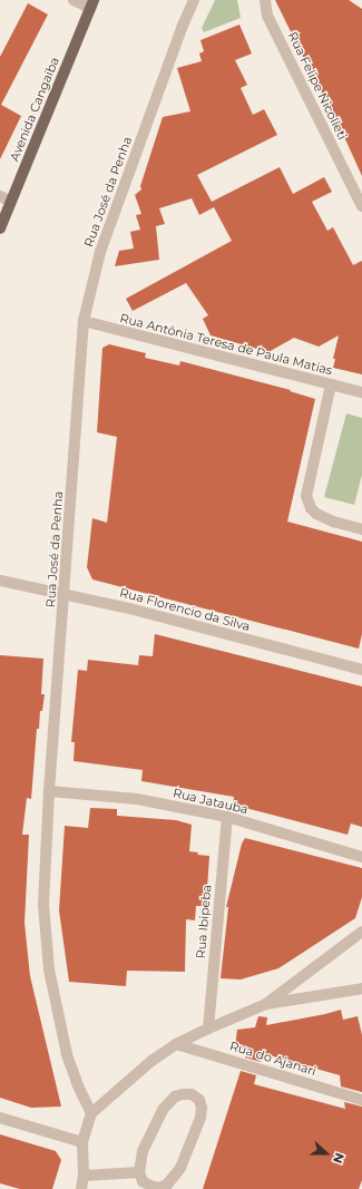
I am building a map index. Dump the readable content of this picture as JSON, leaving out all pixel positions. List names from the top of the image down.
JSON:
{
  "streets": {
    "main road": ["Avenida Cangaíba"],
    "street": [
      "Rua Felipe Nicolleti",
      "Rua José da Penha",
      "Rua Antônia Teresa de Paula Matias",
      "Rua Florencio da Silva",
      "Rua Jatauba",
      "Rua Ibipeba",
      "Rua do Ajanari"
    ]
  },
  "crossings": [
    ["Rua José da Penha", "Rua Antônia Teresa de Paula Matias"],
    ["Rua José da Penha", "Rua Florencio da Silva"],
    ["Rua José da Penha", "Rua Jatauba"],
    ["Rua Jatauba", "Rua Ibipeba"]
  ],
  "north": "right"
}
